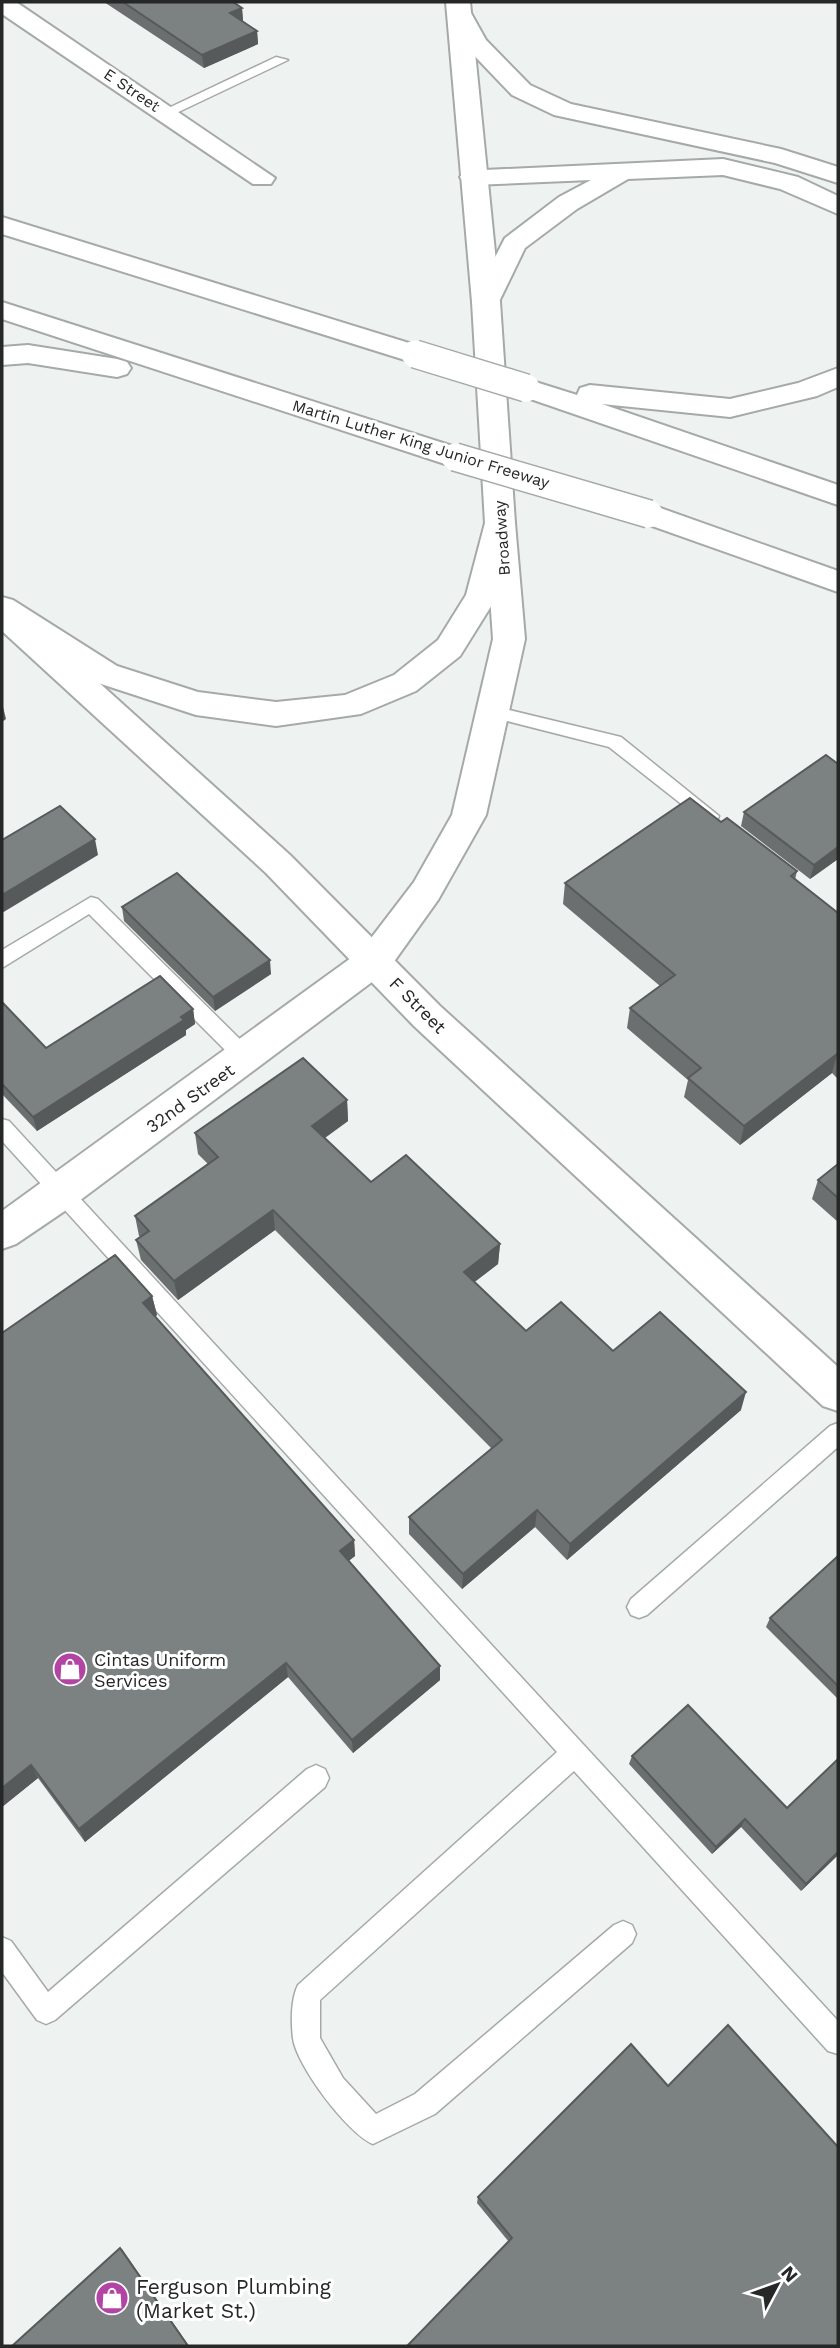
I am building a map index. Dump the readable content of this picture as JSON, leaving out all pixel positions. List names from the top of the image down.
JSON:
{
  "streets": {
    "main road": [
      "E Street",
      "Martin Luther King Junior Freeway",
      "Broadway",
      "F Street",
      "32nd Street"
    ]
  },
  "crossings": [
    ["Broadway", "F Street"],
    ["Broadway", "32nd Street"],
    ["F Street", "32nd Street"]
  ],
  "places": {
    "shop": ["Cintas Uniform Services", "Ferguson Plumbing (Market St.)"]
  },
  "north": "top right"
}
